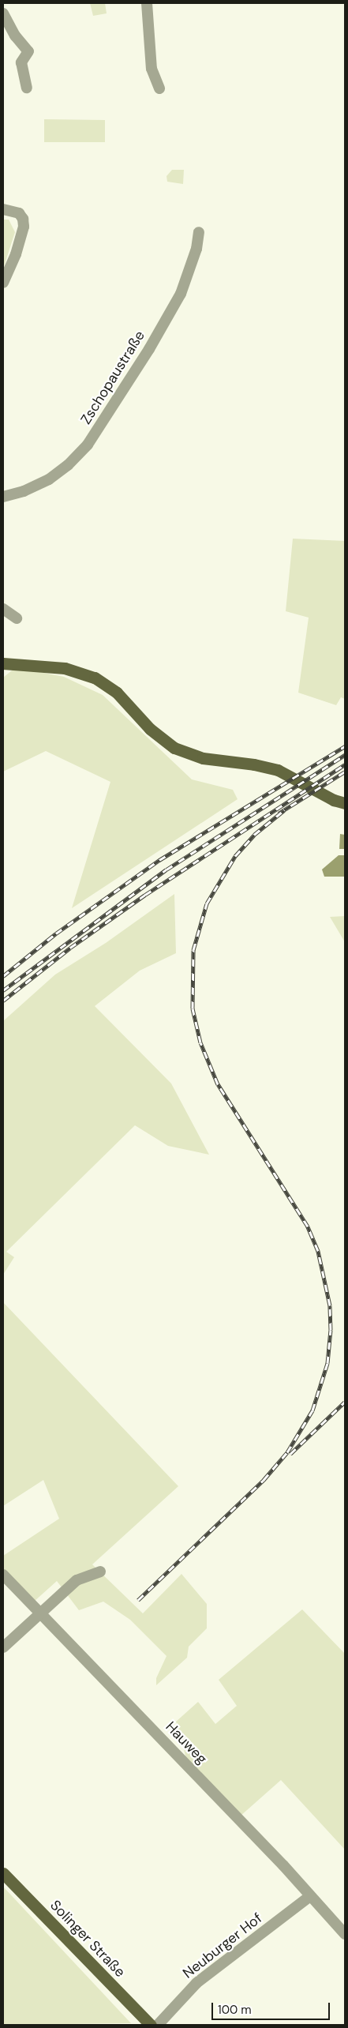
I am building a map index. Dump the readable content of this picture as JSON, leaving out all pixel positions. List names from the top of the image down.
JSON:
{
  "streets": {
    "main road": ["Solinger Straße"],
    "street": ["Zschopaustraße", "Hauweg", "Neuburger Hof"]
  },
  "crossings": [
    ["Hauweg", "Neuburger Hof"]
  ],
  "scale_bar": "100 m"
}
